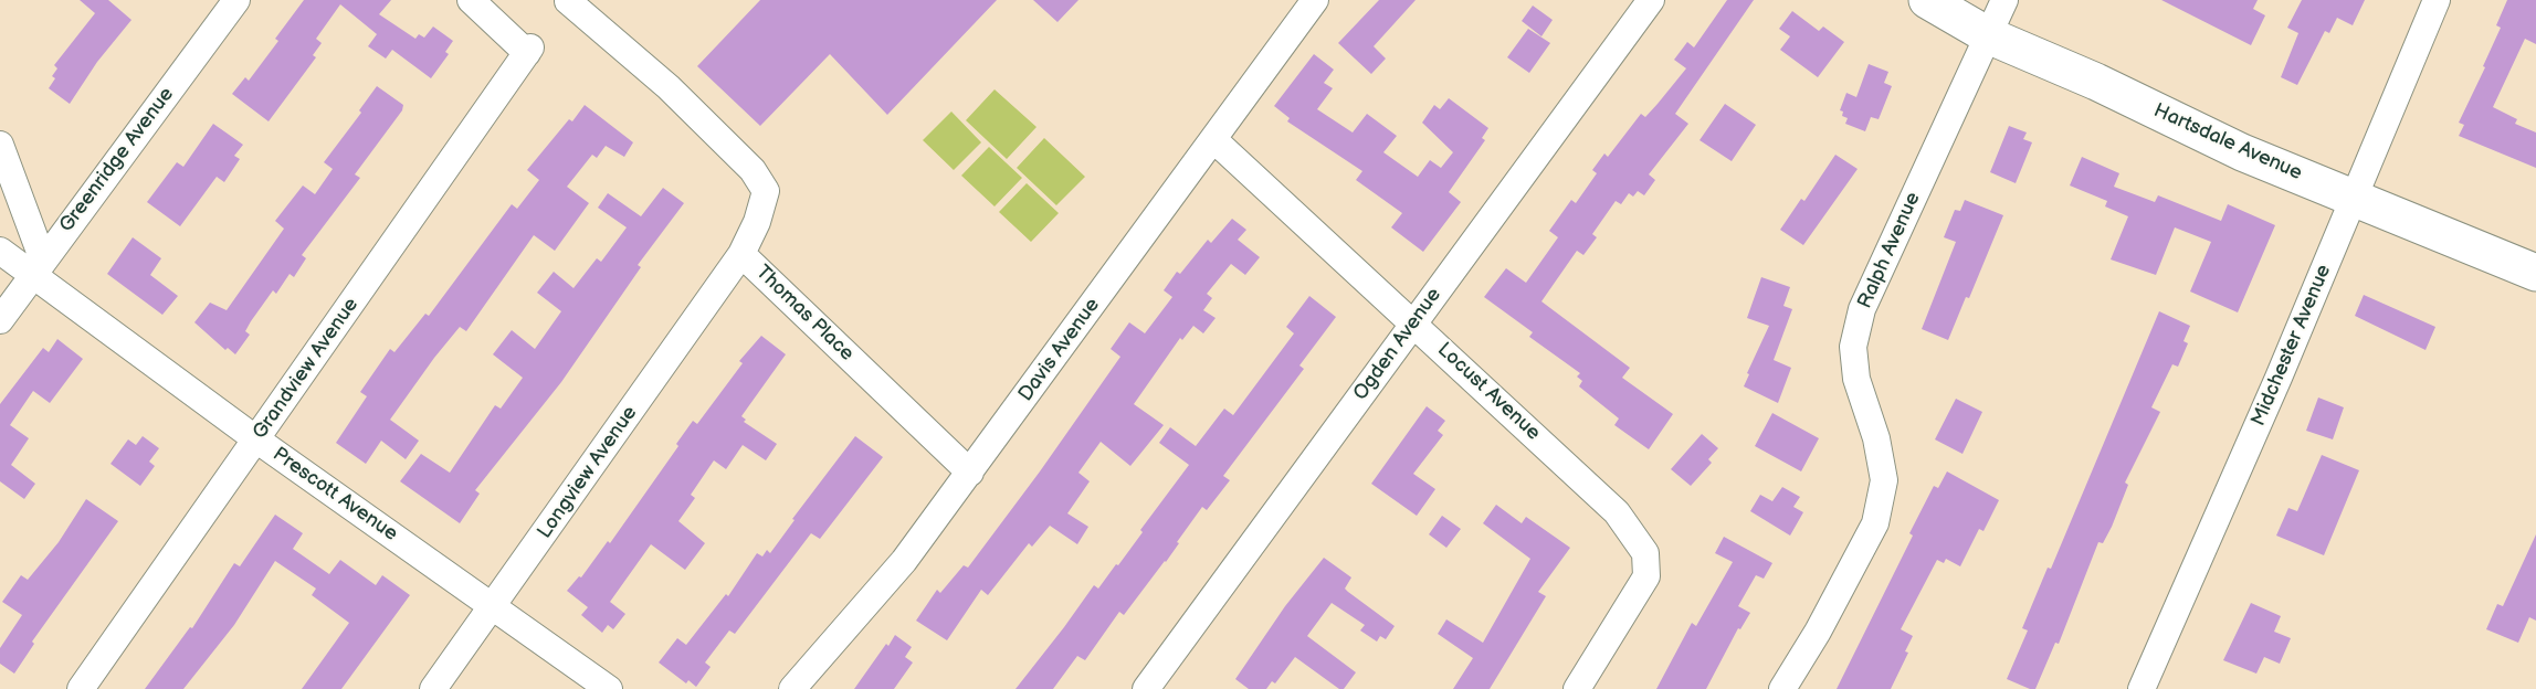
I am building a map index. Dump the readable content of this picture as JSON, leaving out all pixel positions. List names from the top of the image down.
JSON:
{
  "streets": {
    "street": [
      "Hartsdale Avenue",
      "Greenridge Avenue",
      "Ralph Avenue",
      "Thomas Place",
      "Ogden Avenue",
      "Midchester Avenue",
      "Davis Avenue",
      "Grandview Avenue",
      "Locust Avenue",
      "Longview Avenue",
      "Prescott Avenue"
    ]
  },
  "crossings": [
    ["Hartsdale Avenue", "Ralph Avenue"],
    ["Hartsdale Avenue", "Midchester Avenue"],
    ["Greenridge Avenue", "Prescott Avenue"],
    ["Thomas Place", "Davis Avenue"],
    ["Thomas Place", "Longview Avenue"],
    ["Ogden Avenue", "Locust Avenue"],
    ["Davis Avenue", "Locust Avenue"],
    ["Grandview Avenue", "Prescott Avenue"],
    ["Longview Avenue", "Prescott Avenue"]
  ]
}
